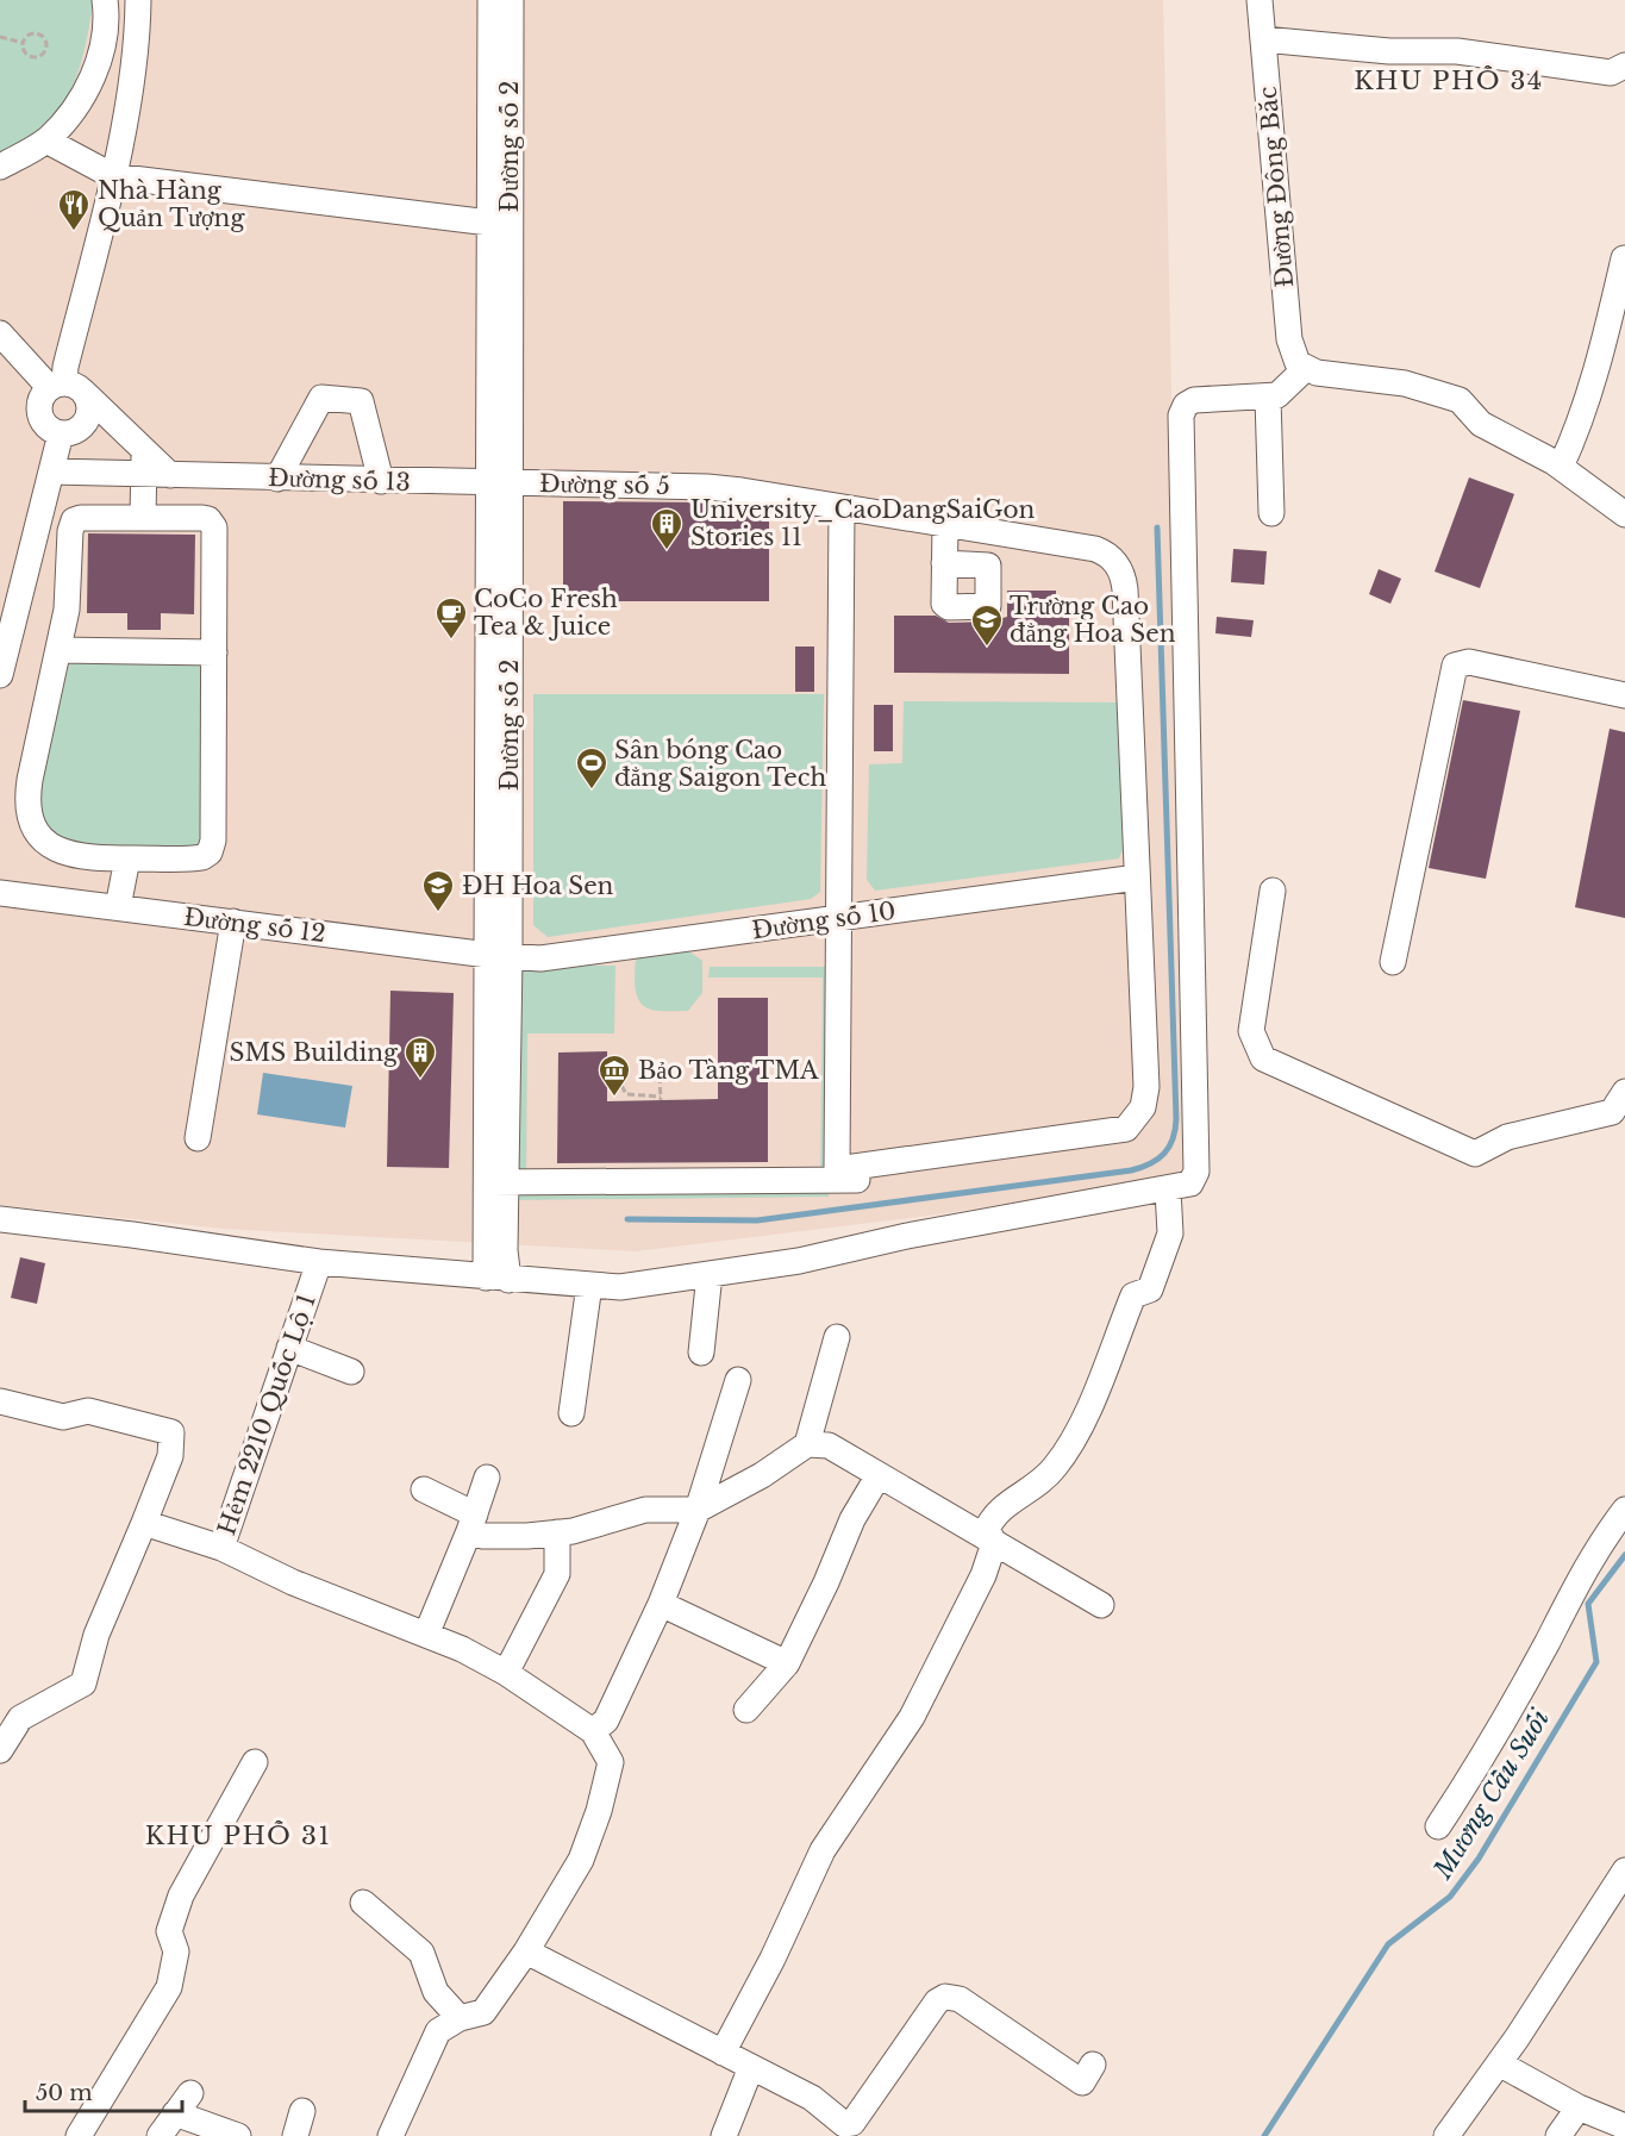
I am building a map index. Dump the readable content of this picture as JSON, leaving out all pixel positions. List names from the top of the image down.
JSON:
{
  "streets": {
    "street": [
      "Đường số 2",
      "Đường Đông Bắc",
      "Đường số 13",
      "Đường số 5",
      "Đường số 10",
      "Đường số 12",
      "Hẻm 2210 Quốc Lộ 1"
    ]
  },
  "crossings": [
    ["Đường số 2", "Đường số 13"],
    ["Đường số 2", "Đường số 5"],
    ["Đường số 2", "Đường số 10"],
    ["Đường số 2", "Đường số 12"],
    ["Đường số 13", "Đường số 5"],
    ["Đường số 5", "Đường số 10"],
    ["Đường số 10", "Đường số 12"]
  ],
  "districts": ["KHU PHỐ 34", "KHU PHỐ 31"],
  "water": ["Mương Cầu Suối"],
  "places": {
    "restaurant": ["Nhà Hàng Quản Tượng"],
    "building": ["University_CaoDangSaiGon Stories 11", "SMS Building"],
    "cafe": ["CoCo Fresh Tea & Juice"],
    "school or university": ["Trường Cao đẳng Hoa Sen", "ĐH Hoa Sen"],
    "sports": ["Sân bóng Cao đẳng Saigon Tech"],
    "museum": ["Bảo Tàng TMA"]
  },
  "scale_bar": "50 m"
}
